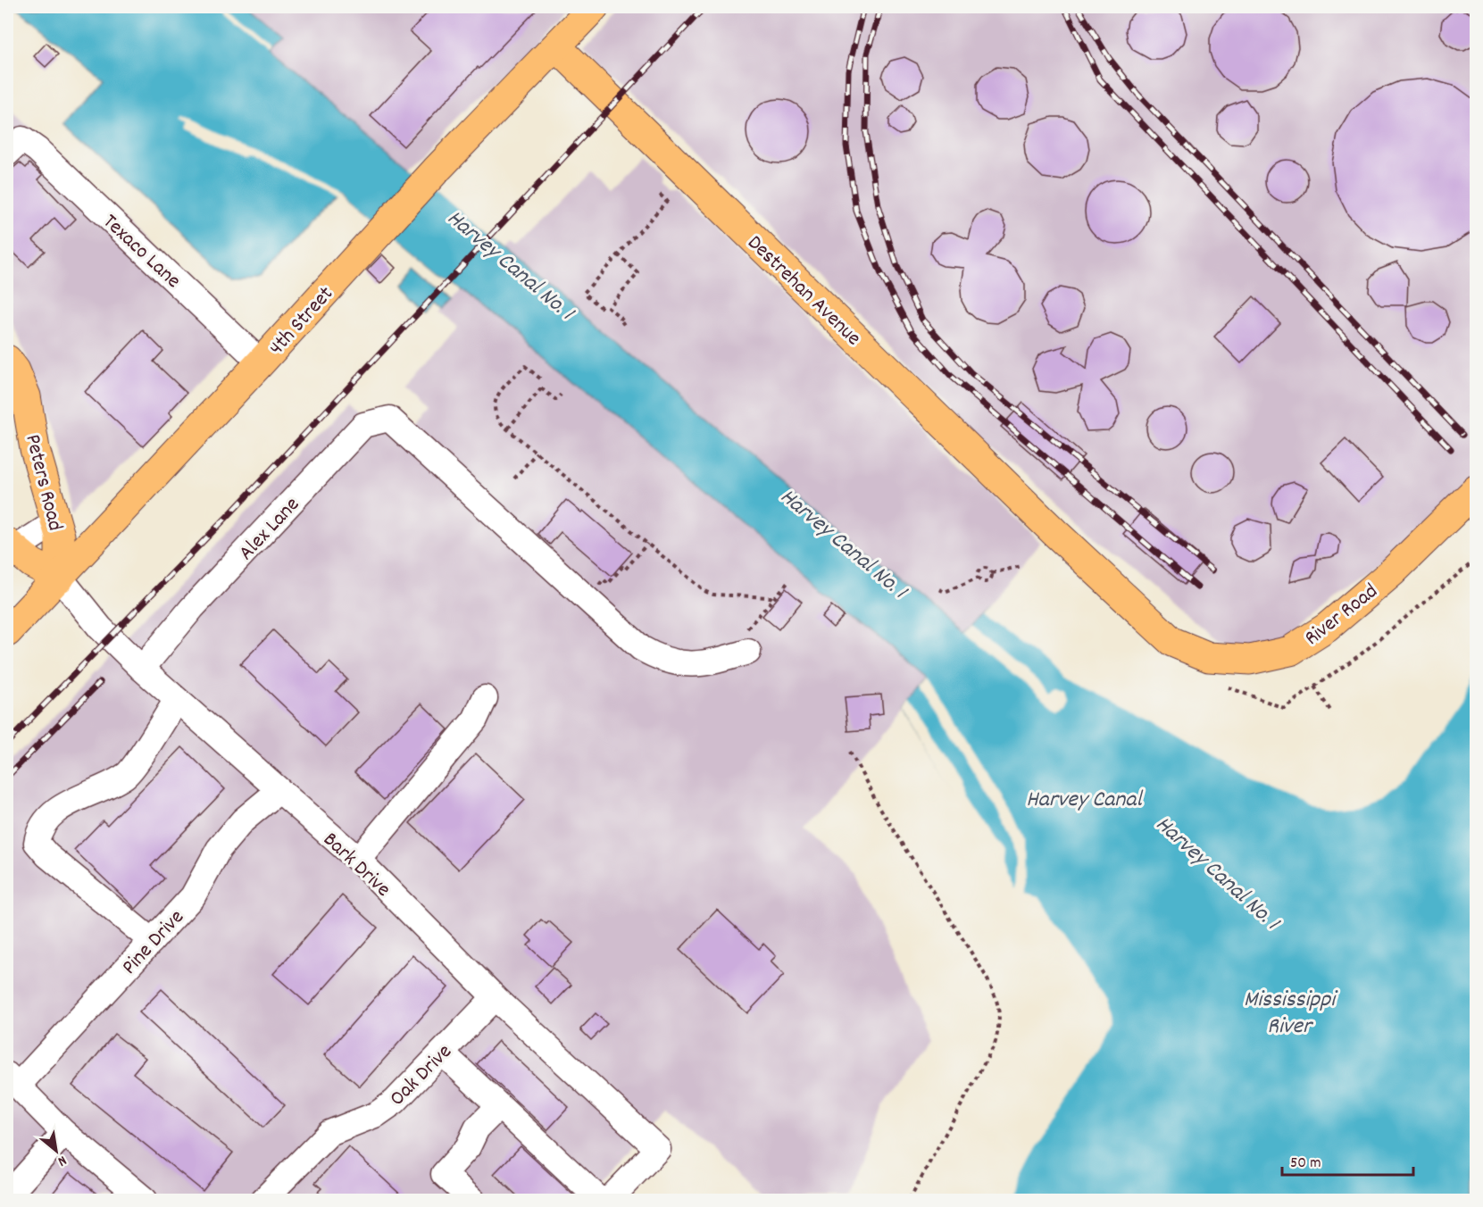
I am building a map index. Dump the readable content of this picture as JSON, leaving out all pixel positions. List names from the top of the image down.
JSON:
{
  "streets": {
    "main road": [
      "Destrehan Avenue",
      "4th Street",
      "Peters Road",
      "River Road"
    ],
    "street": [
      "Texaco Lane",
      "Alex Lane",
      "Bark Drive",
      "Pine Drive",
      "Oak Drive"
    ]
  },
  "crossings": [
    ["Texaco Lane", "4th Street"],
    ["Destrehan Avenue", "4th Street"],
    ["Destrehan Avenue", "River Road"],
    ["4th Street", "Peters Road"],
    ["4th Street", "Bark Drive"],
    ["Peters Road", "Bark Drive"],
    ["Alex Lane", "Bark Drive"],
    ["Bark Drive", "Pine Drive"],
    ["Bark Drive", "Oak Drive"]
  ],
  "water": ["Harvey Canal No. 1", "Harvey Canal", "Mississippi River"],
  "scale_bar": "50 m",
  "north": "bottom right"
}
